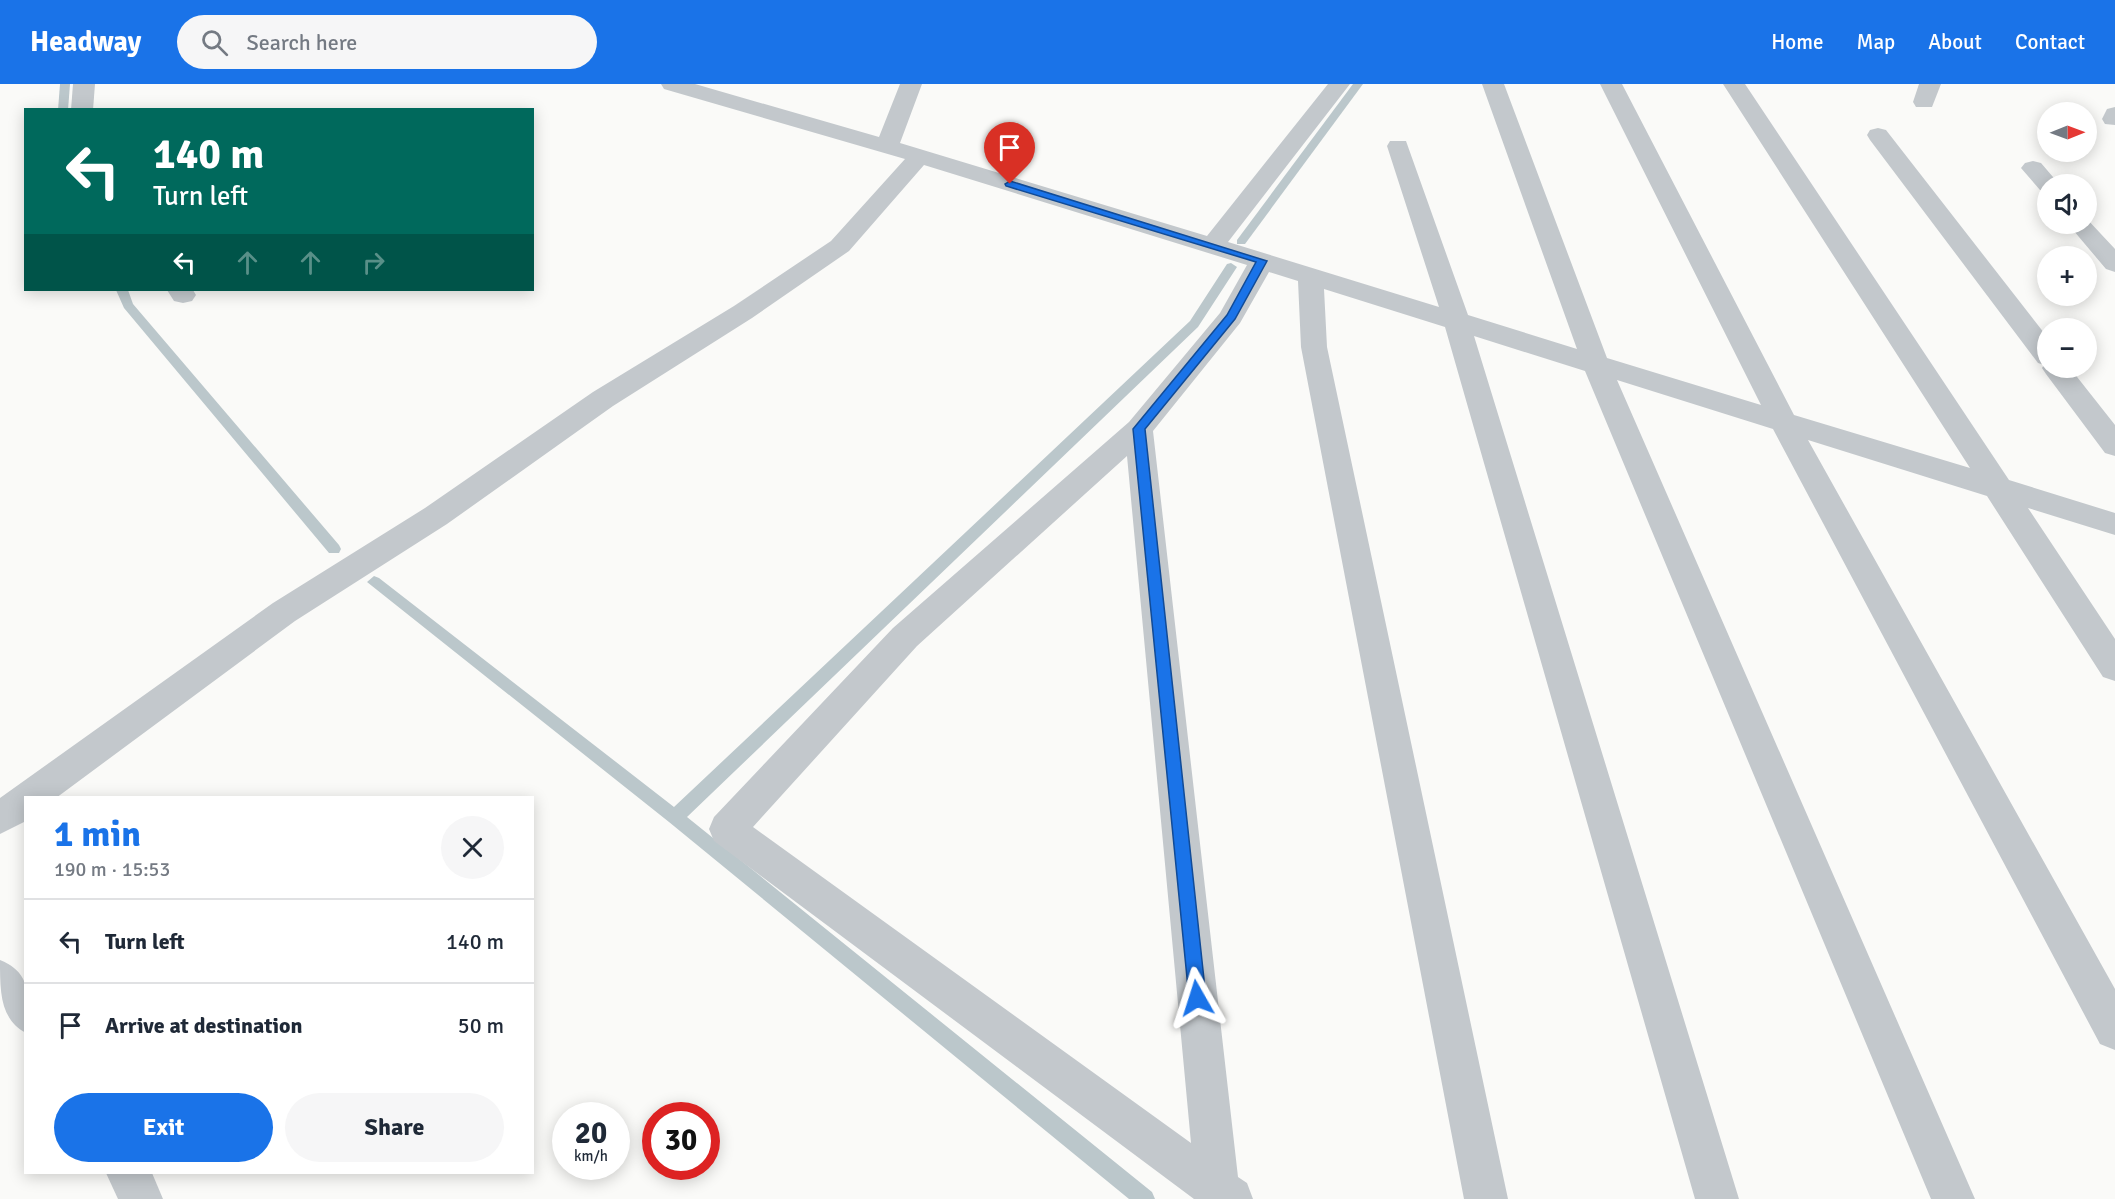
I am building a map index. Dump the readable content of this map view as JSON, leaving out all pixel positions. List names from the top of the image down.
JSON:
{
  "north": "right",
  "page": {
    "header": "Headway",
    "search": "Search here",
    "nav": [
      "Home",
      "Map",
      "About",
      "Contact"
    ],
    "map_buttons": ["+", "−"],
    "turn": ["140 m", "Turn left"],
    "heading": ["1 min", "190 m · 15:53"],
    "list": [
      {
        "name": "Turn left",
        "value": "140 m"
      },
      {
        "name": "Arrive at destination",
        "value": "50 m"
      }
    ],
    "buttons": ["Exit", "Share"],
    "speed": "20 km/h",
    "limit": "30"
  }
}
